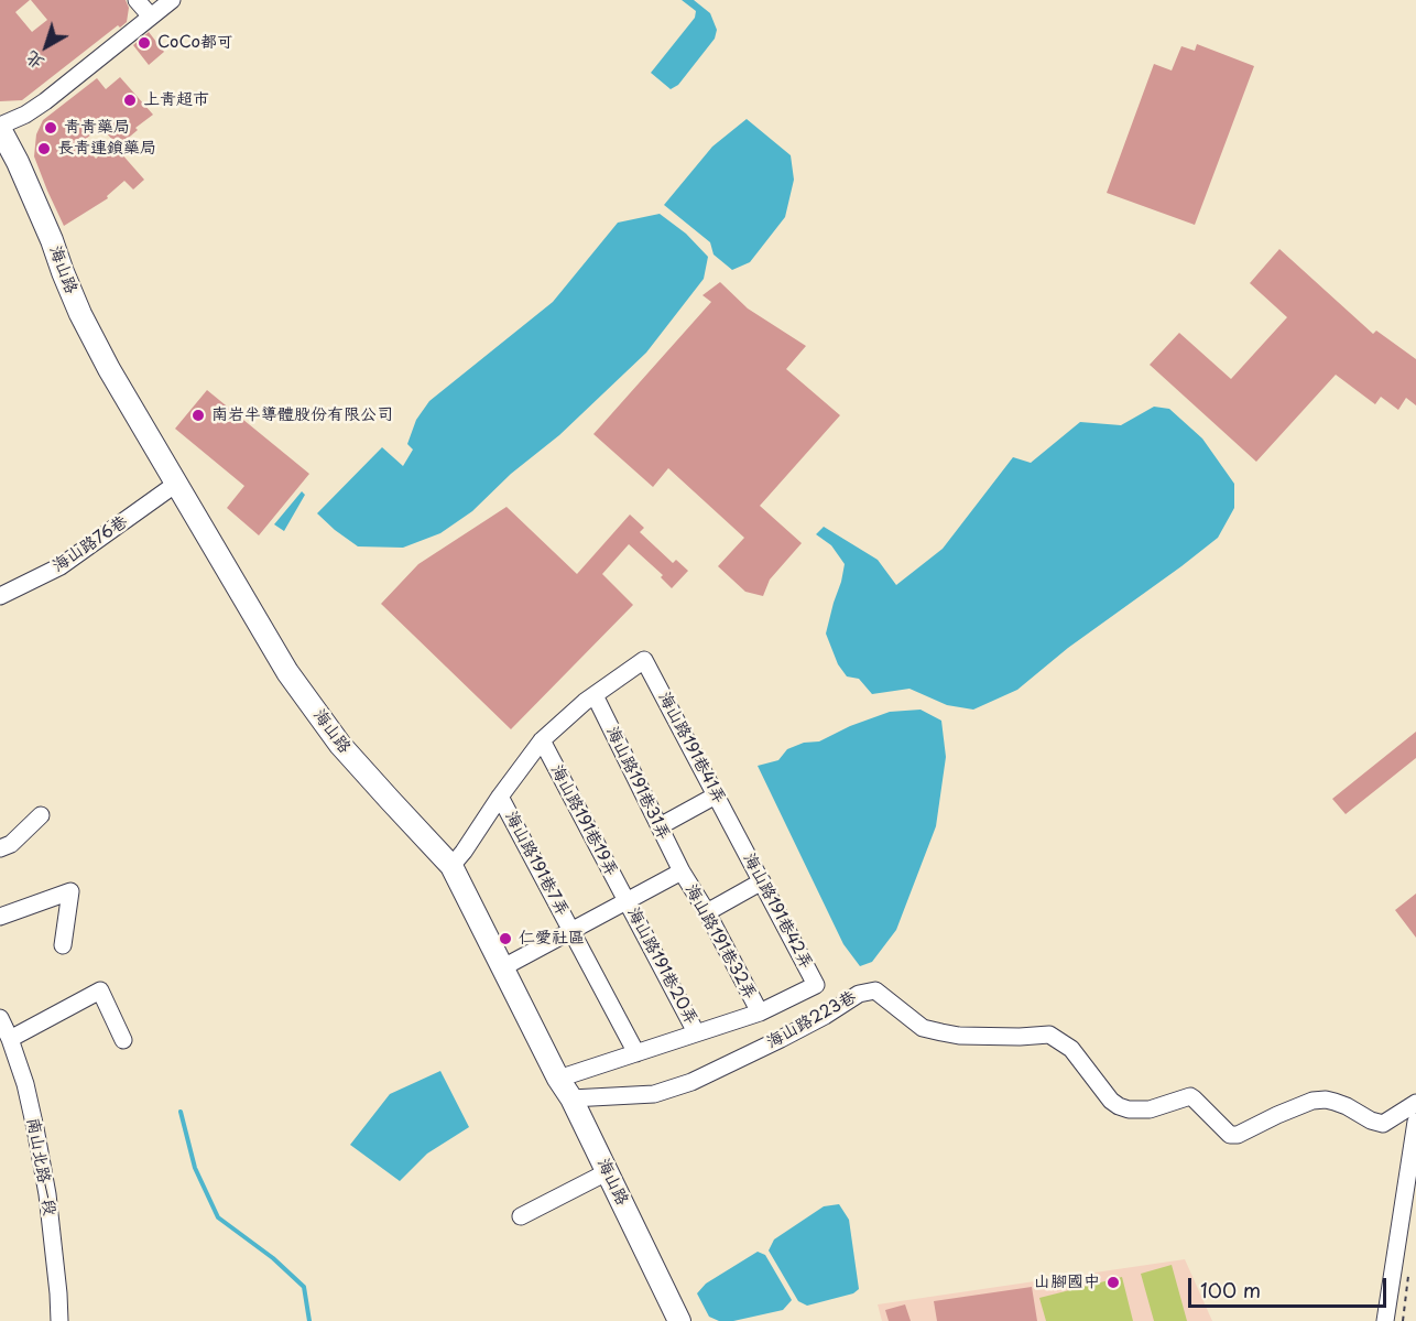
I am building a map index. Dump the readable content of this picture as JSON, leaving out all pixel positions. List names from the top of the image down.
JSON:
{
  "streets": {
    "main road": ["海山路"],
    "street": [
      "海山路76巷",
      "海山路191巷41弄",
      "海山路191巷31弄",
      "海山路191巷19弄",
      "海山路191巷7弄",
      "海山路191巷42弄",
      "海山路191巷32弄",
      "海山路191巷20弄",
      "海山路223巷",
      "南山北路一段"
    ]
  },
  "crossings": [
    ["海山路", "海山路76巷"],
    ["海山路", "海山路223巷"],
    ["海山路191巷41弄", "海山路191巷31弄"],
    ["海山路191巷41弄", "海山路191巷42弄"],
    ["海山路191巷31弄", "海山路191巷32弄"],
    ["海山路191巷19弄", "海山路191巷20弄"],
    ["海山路191巷42弄", "海山路191巷32弄"]
  ],
  "places": [
    "CoCo都可",
    "上青超市",
    "青青藥局",
    "長青連鎖藥局",
    "南岩半導體股份有限公司",
    "仁愛社區",
    "山腳國中"
  ],
  "scale_bar": "100 m",
  "north": "bottom left"
}
